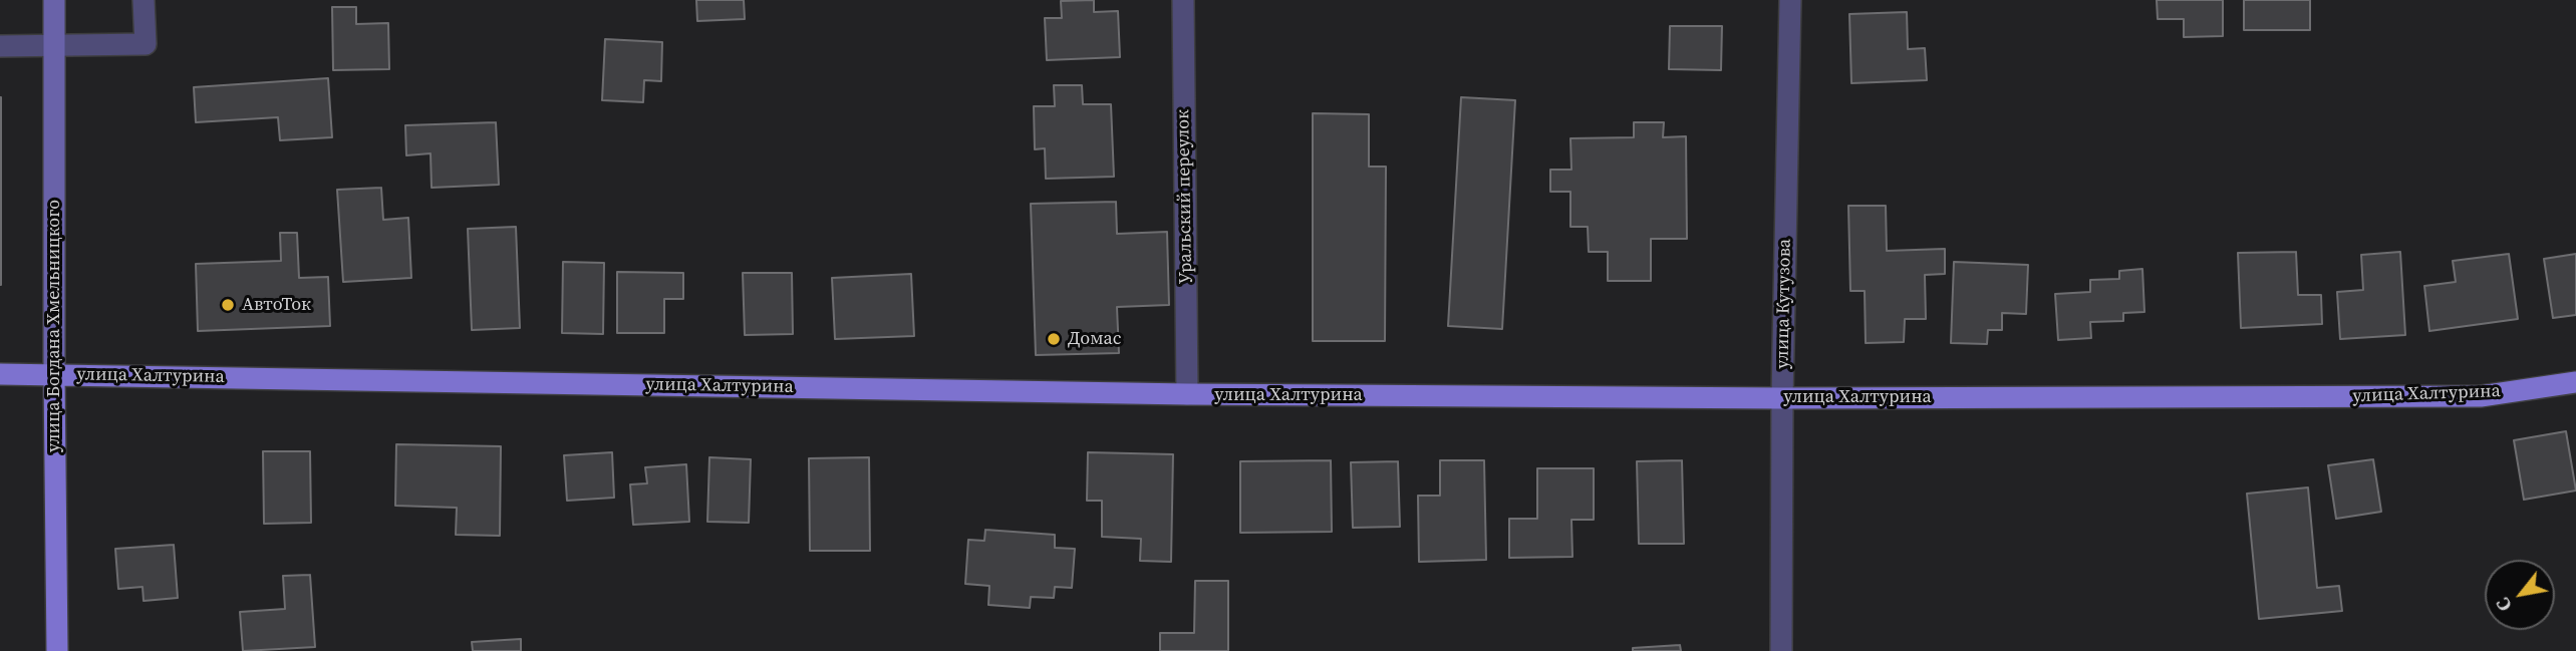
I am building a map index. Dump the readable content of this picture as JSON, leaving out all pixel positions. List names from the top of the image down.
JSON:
{
  "streets": {
    "main road": ["улица Богдана Хмельницкого", "улица Халтурина"],
    "street": ["Уральский переулок", "улица Кутузова"]
  },
  "crossings": [
    ["Уральский переулок", "улица Халтурина"],
    ["улица Кутузова", "улица Халтурина"],
    ["улица Богдана Хмельницкого", "улица Халтурина"]
  ],
  "places": ["АвтоТок", "Домас"],
  "north": "bottom left"
}
